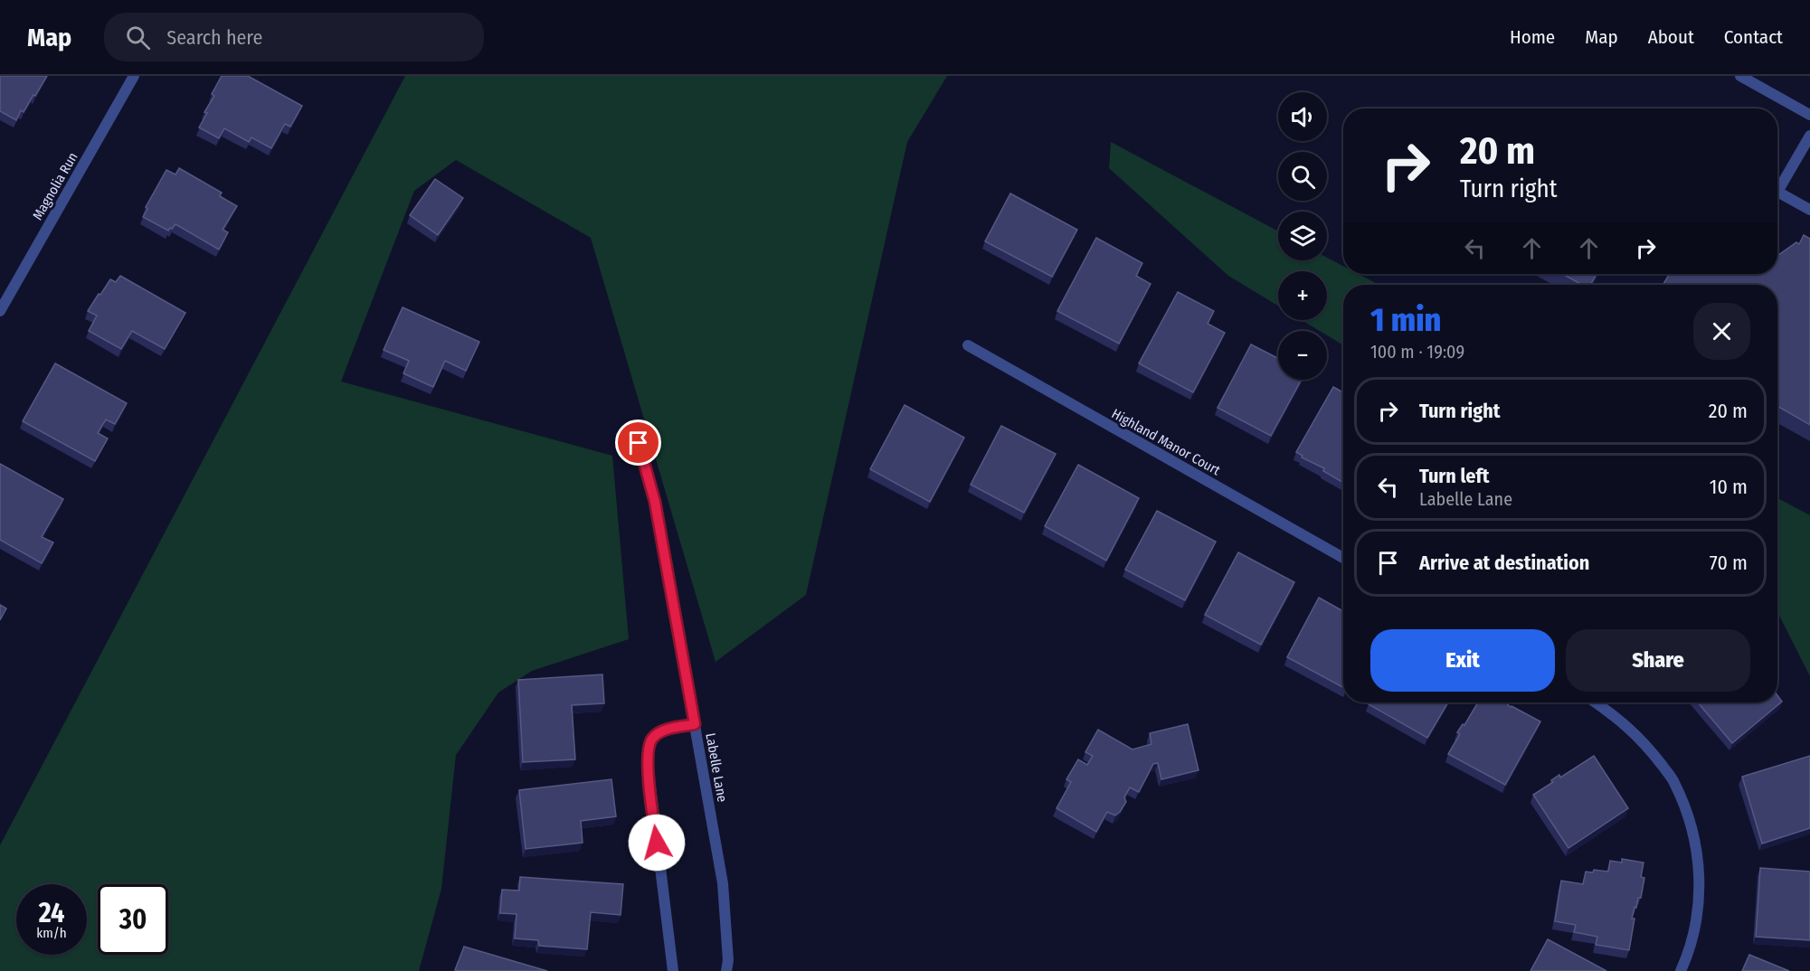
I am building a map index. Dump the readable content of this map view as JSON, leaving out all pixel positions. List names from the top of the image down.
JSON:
{
  "streets": {
    "street": ["Magnolia Run", "Highland Manor Court", "Labelle Lane"]
  },
  "page": {
    "header": "Map",
    "search": "Search here",
    "nav": [
      "Home",
      "Map",
      "About",
      "Contact"
    ],
    "map_buttons": ["+", "−"],
    "turn": ["20 m", "Turn right"],
    "heading": ["1 min", "100 m · 19:09"],
    "list": [
      {
        "name": "Turn right",
        "value": "20 m"
      },
      {
        "name": "Turn left",
        "note": "Labelle Lane",
        "value": "10 m"
      },
      {
        "name": "Arrive at destination",
        "value": "70 m"
      }
    ],
    "buttons": ["Exit", "Share"],
    "speed": "24 km/h",
    "limit": "30"
  }
}
